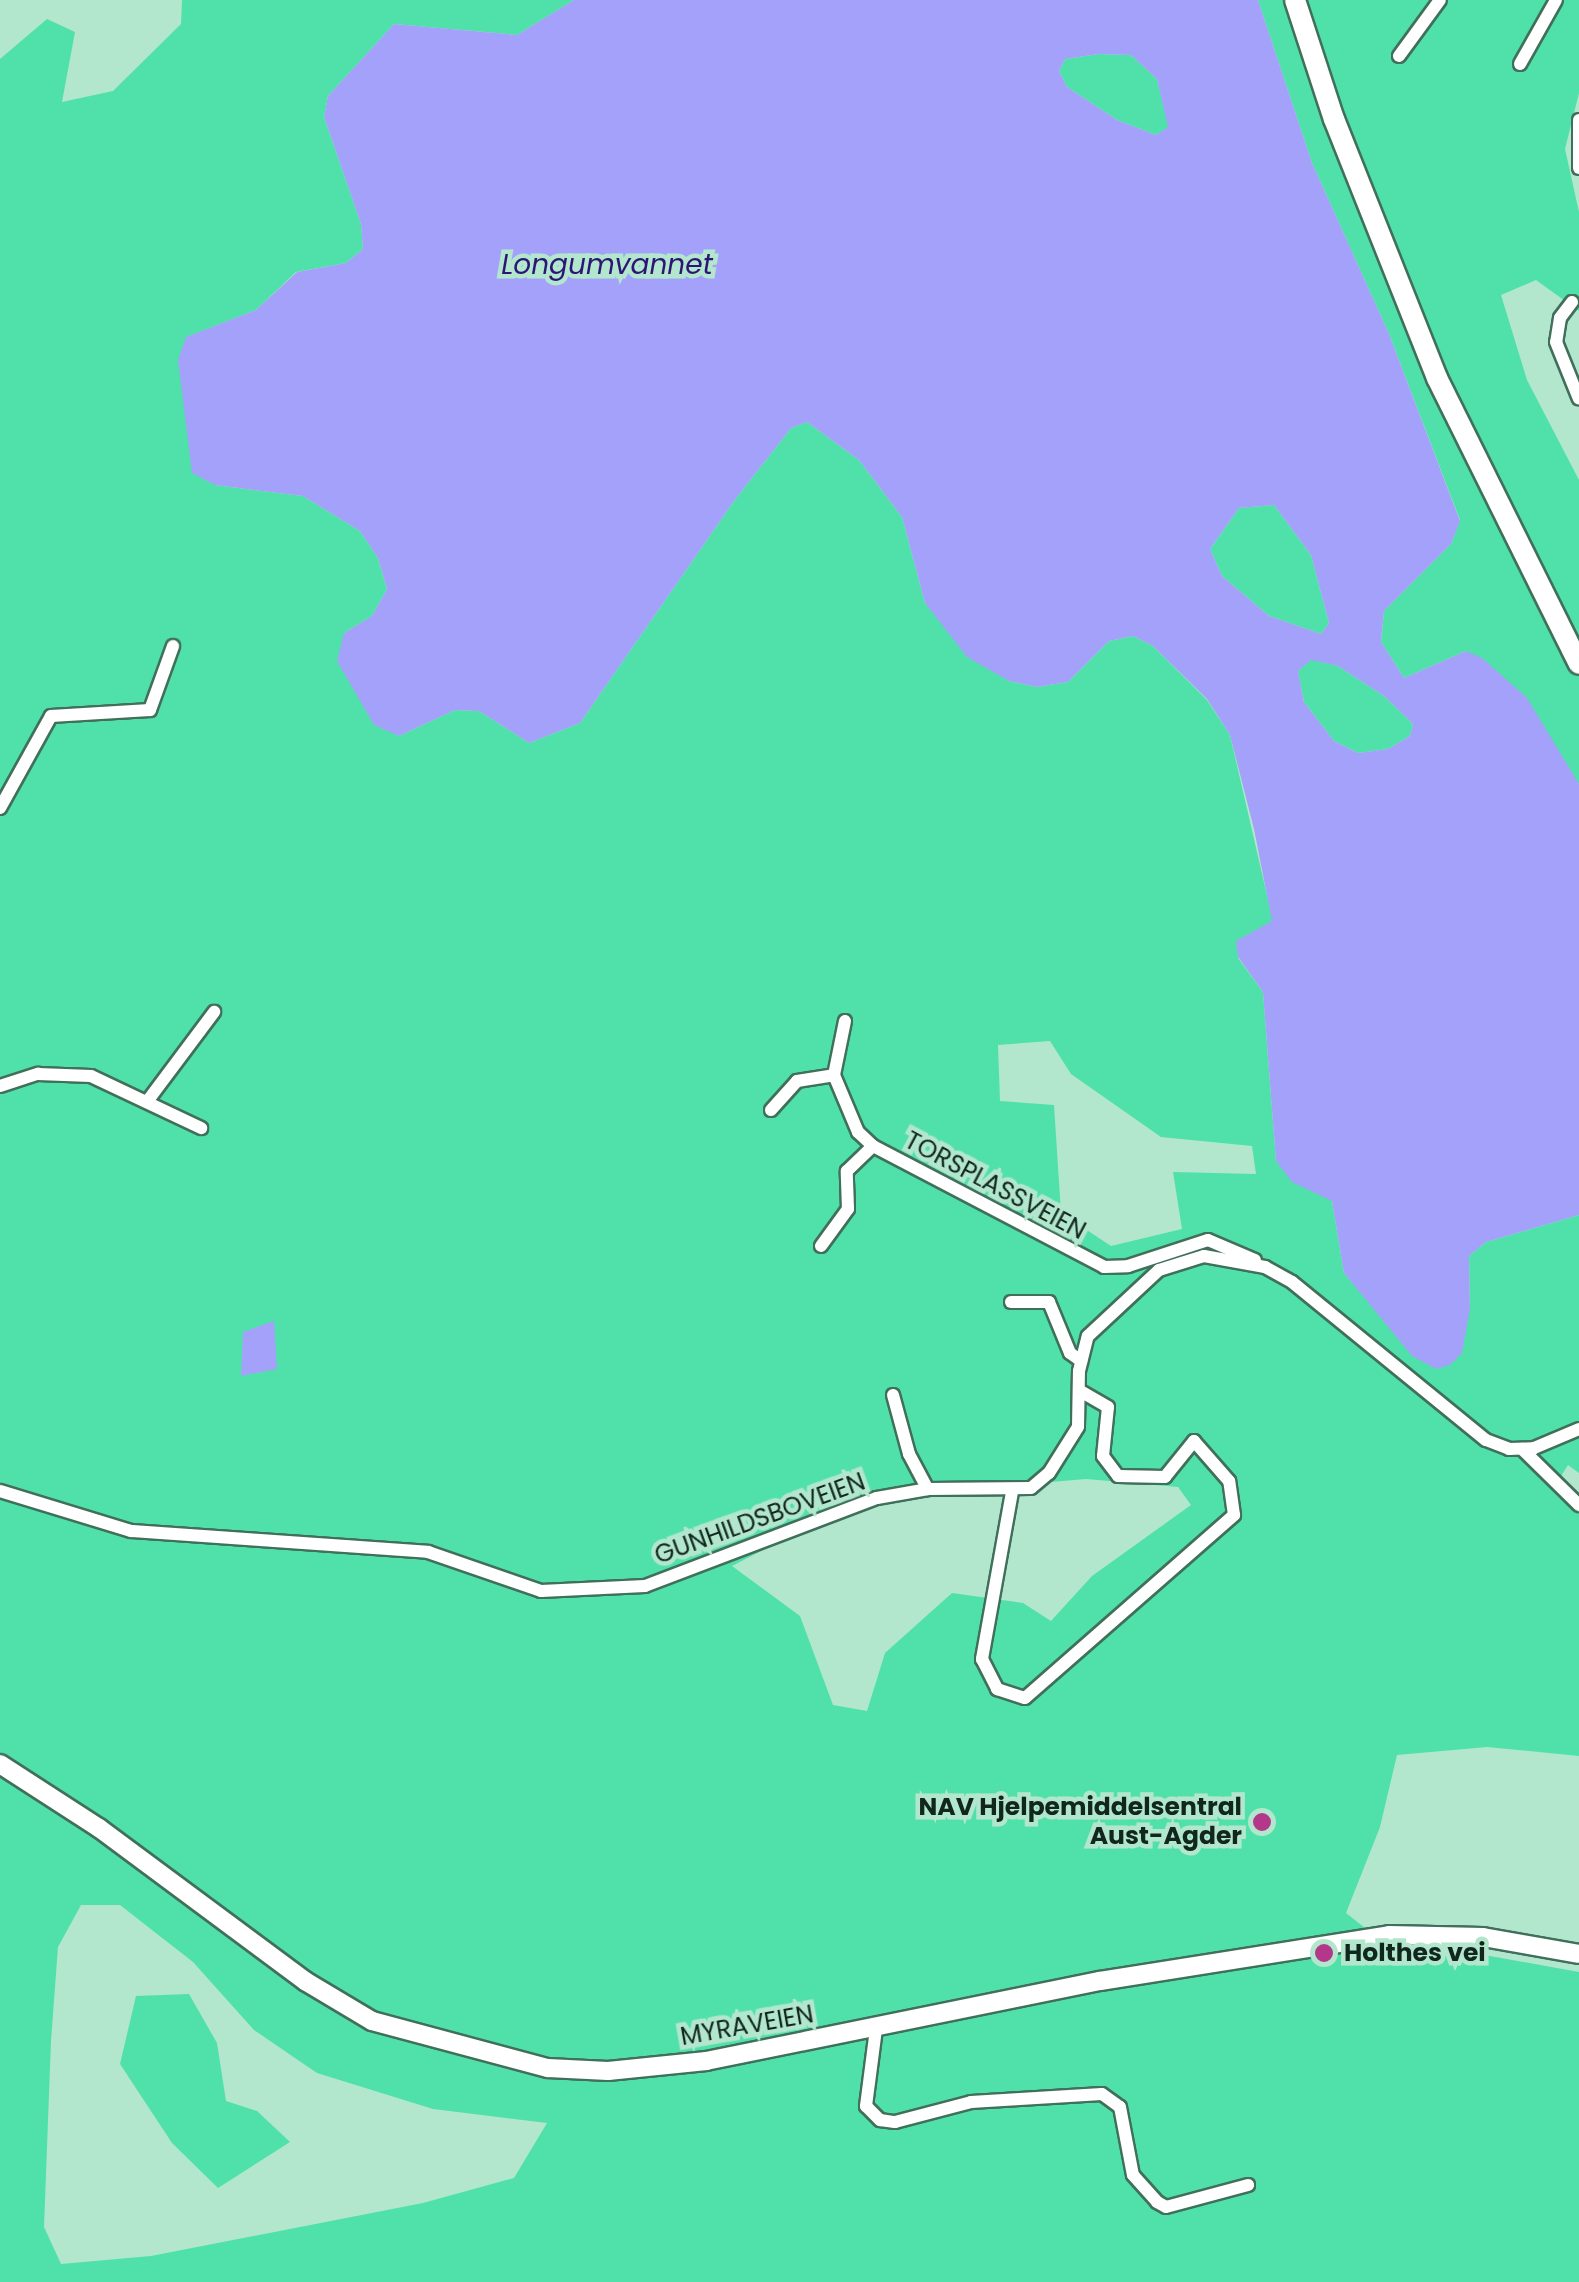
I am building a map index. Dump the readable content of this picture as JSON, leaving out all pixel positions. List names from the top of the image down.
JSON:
{
  "streets": {
    "main road": ["MYRAVEIEN"],
    "street": ["TORSPLASSVEIEN", "GUNHILDSBOVEIEN"]
  },
  "water": ["Longumvannet"],
  "places": ["NAV Hjelpemiddelsentral Aust-Agder", "Holthes vei"]
}
